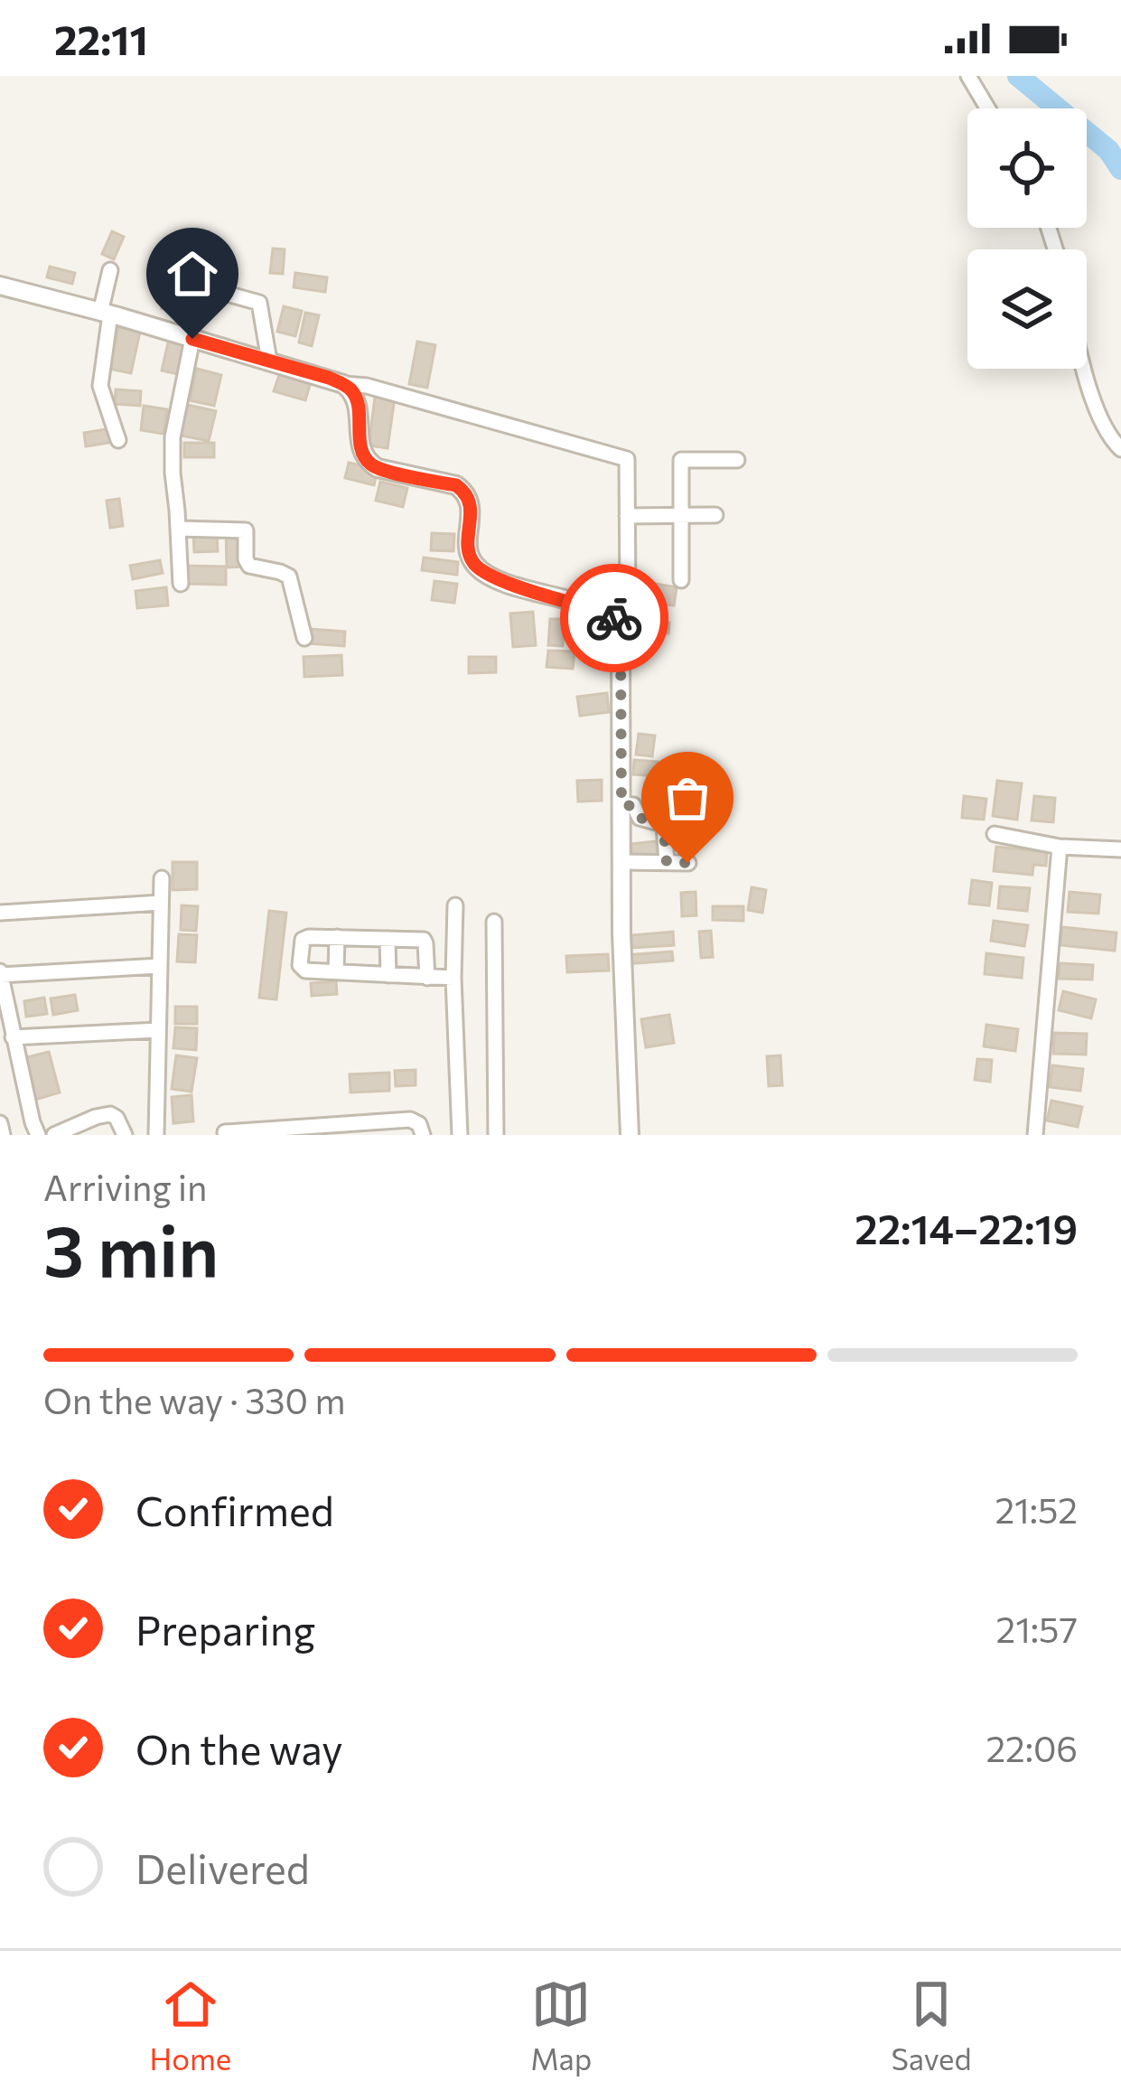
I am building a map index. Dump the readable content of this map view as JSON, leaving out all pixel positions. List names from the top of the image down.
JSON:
{
  "page": {
    "status": "22:11",
    "heading": ["3 min", "Arriving in", "22:14–22:19"],
    "bar": "On the way · 330 m",
    "list": [
      ["Confirmed", "21:52"],
      ["Preparing", "21:57"],
      ["On the way", "22:06"],
      "Delivered"
    ],
    "tabs": ["Home", "Map", "Saved"]
  }
}
